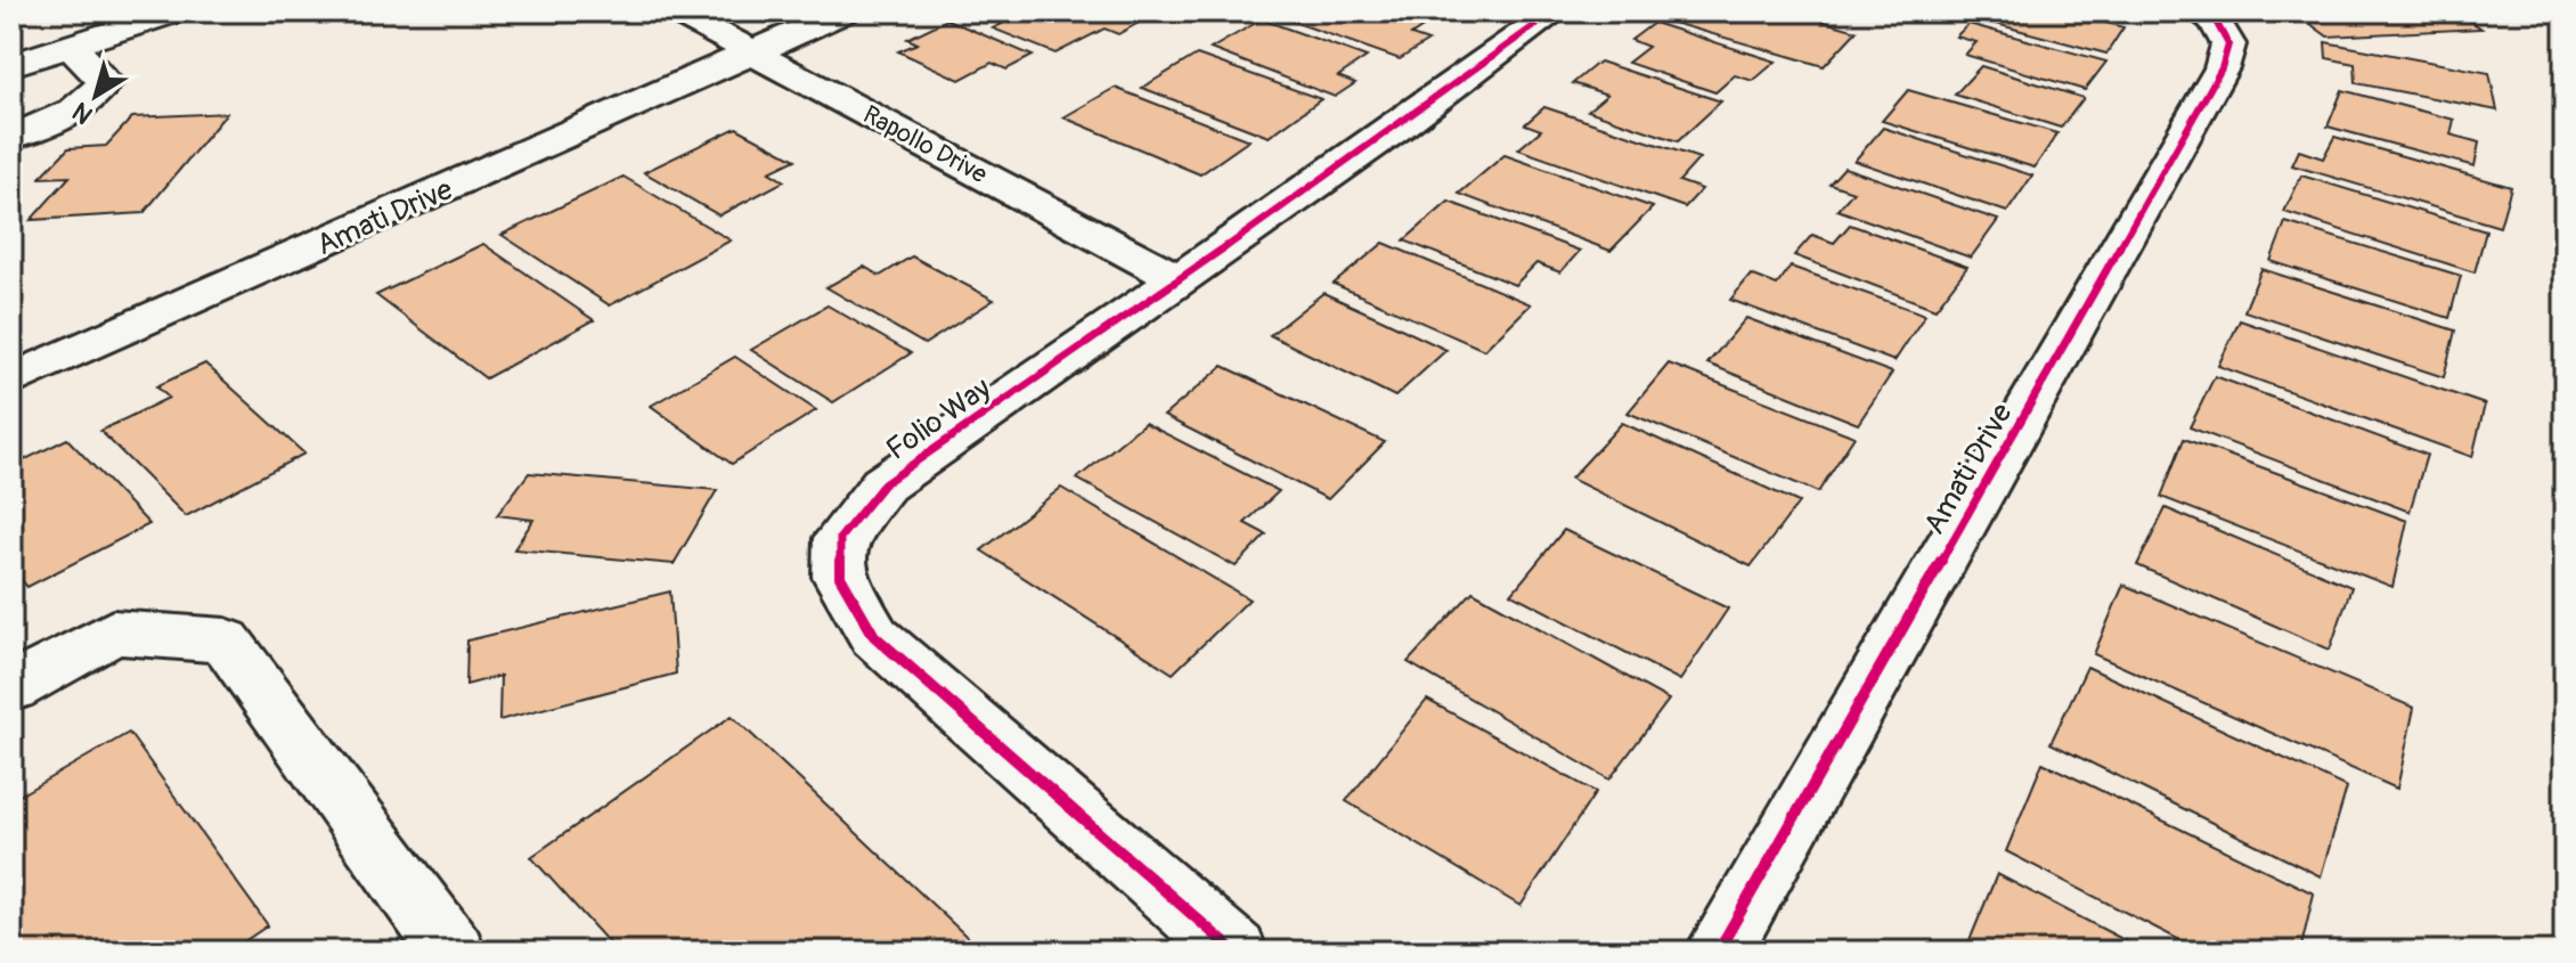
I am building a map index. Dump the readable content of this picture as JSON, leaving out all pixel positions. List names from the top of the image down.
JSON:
{
  "streets": {
    "street": ["Rapollo Drive", "Amati Drive", "Folio Way"]
  },
  "crossings": [
    ["Rapollo Drive", "Amati Drive"],
    ["Rapollo Drive", "Folio Way"]
  ],
  "north": "bottom left"
}
